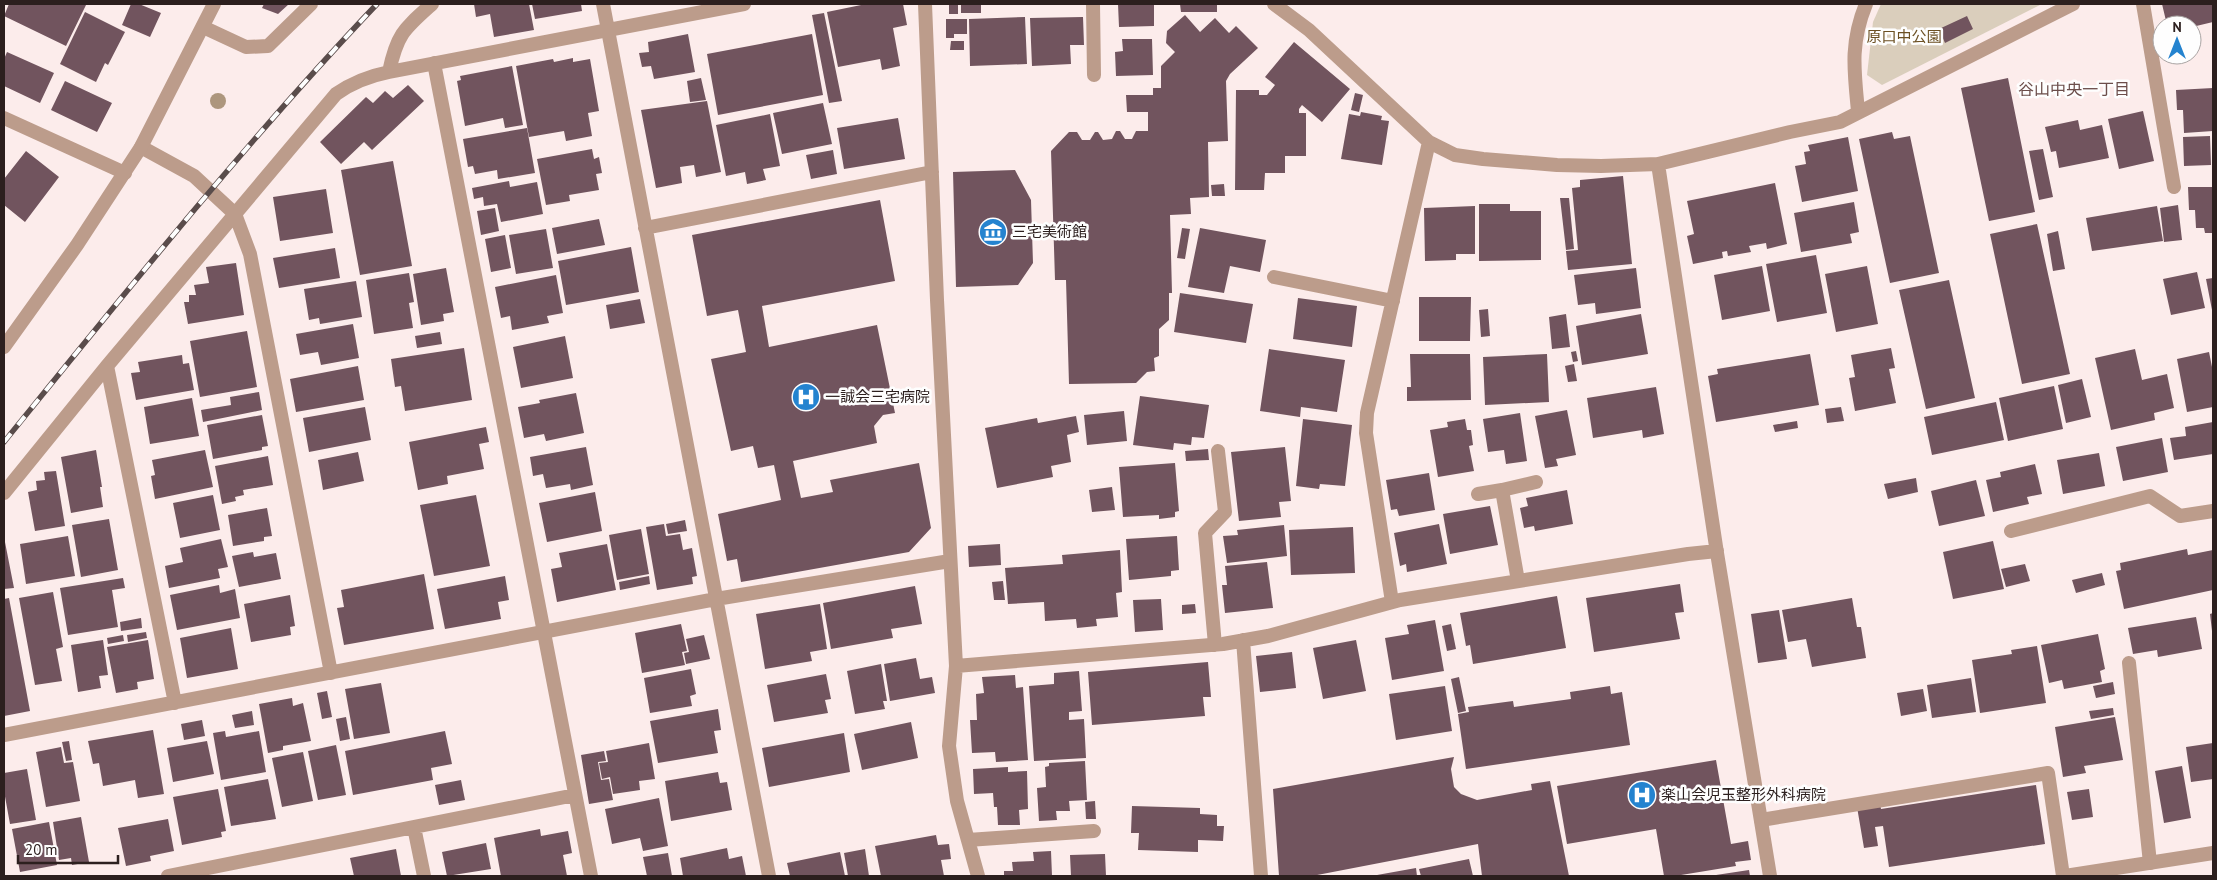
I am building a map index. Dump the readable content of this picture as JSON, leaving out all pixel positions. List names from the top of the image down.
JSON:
{
  "districts": ["谷山中央一丁目"],
  "parks": ["原口中公園"],
  "places": {
    "museum": ["三宅美術館"],
    "hospital": ["一誠会三宅病院", "楽山会児玉整形外科病院"]
  },
  "scale_bar": "20 m",
  "north": "top"
}
